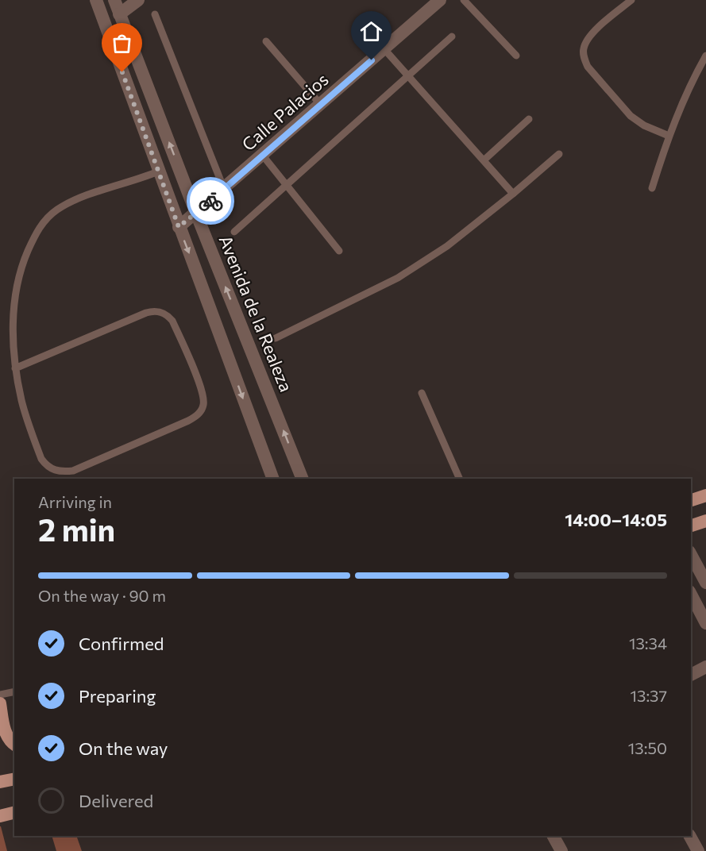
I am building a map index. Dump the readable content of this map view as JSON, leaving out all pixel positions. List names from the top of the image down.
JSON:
{
  "streets": {
    "street": ["Calle Palacios", "Avenida de la Realeza"]
  },
  "crossings": [
    ["Calle Palacios", "Avenida de la Realeza"]
  ],
  "page": {
    "heading": ["2 min", "Arriving in", "14:00–14:05"],
    "bar": "On the way · 90 m",
    "list": [
      ["Confirmed", "13:34"],
      ["Preparing", "13:37"],
      ["On the way", "13:50"],
      "Delivered"
    ]
  }
}
